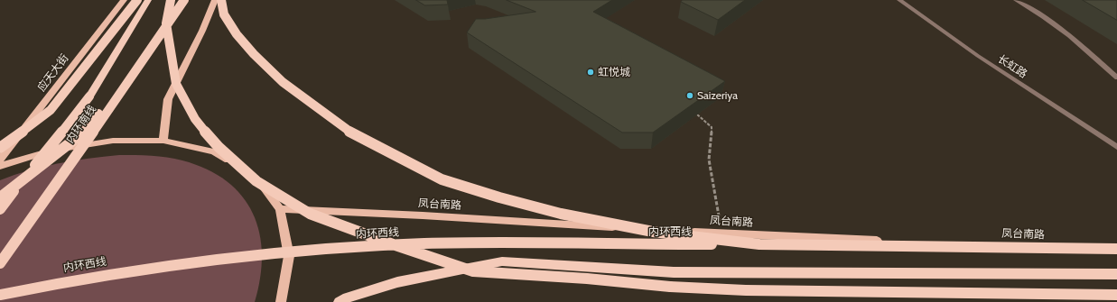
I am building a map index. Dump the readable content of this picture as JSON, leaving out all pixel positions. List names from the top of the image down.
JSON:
{
  "streets": {
    "highway": ["内环南线", "内环西线"],
    "main road": ["应天大街", "凤台南路"],
    "street": ["长虹路"]
  },
  "places": ["虹悦城", "Saizeriya"]
}
